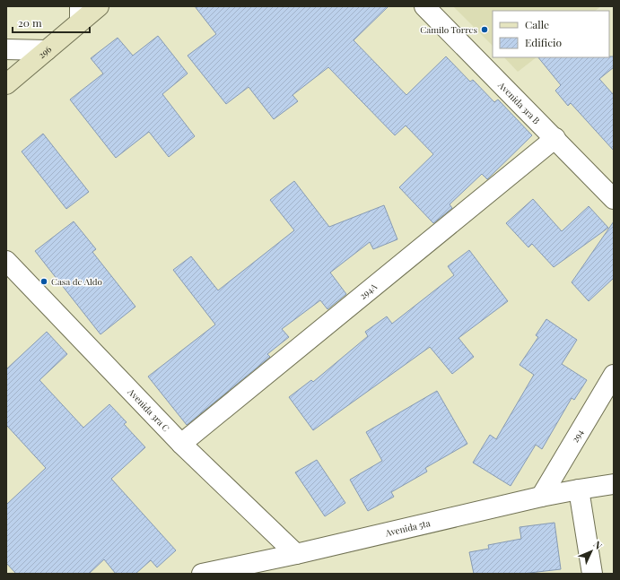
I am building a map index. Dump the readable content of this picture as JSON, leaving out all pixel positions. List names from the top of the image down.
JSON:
{
  "streets": {
    "street": [
      "296",
      "Avenida 3ra B",
      "294A",
      "Avenida 3ra C",
      "294",
      "Avenida 5ta"
    ]
  },
  "crossings": [
    ["Avenida 3ra B", "294A"],
    ["294A", "Avenida 3ra C"],
    ["Avenida 3ra C", "Avenida 5ta"],
    ["294", "Avenida 5ta"]
  ],
  "places": ["Camilo Torres", "Casa de Aldo"],
  "legend": ["Calle", "Edificio"],
  "scale_bar": "20 m",
  "north": "top right"
}
